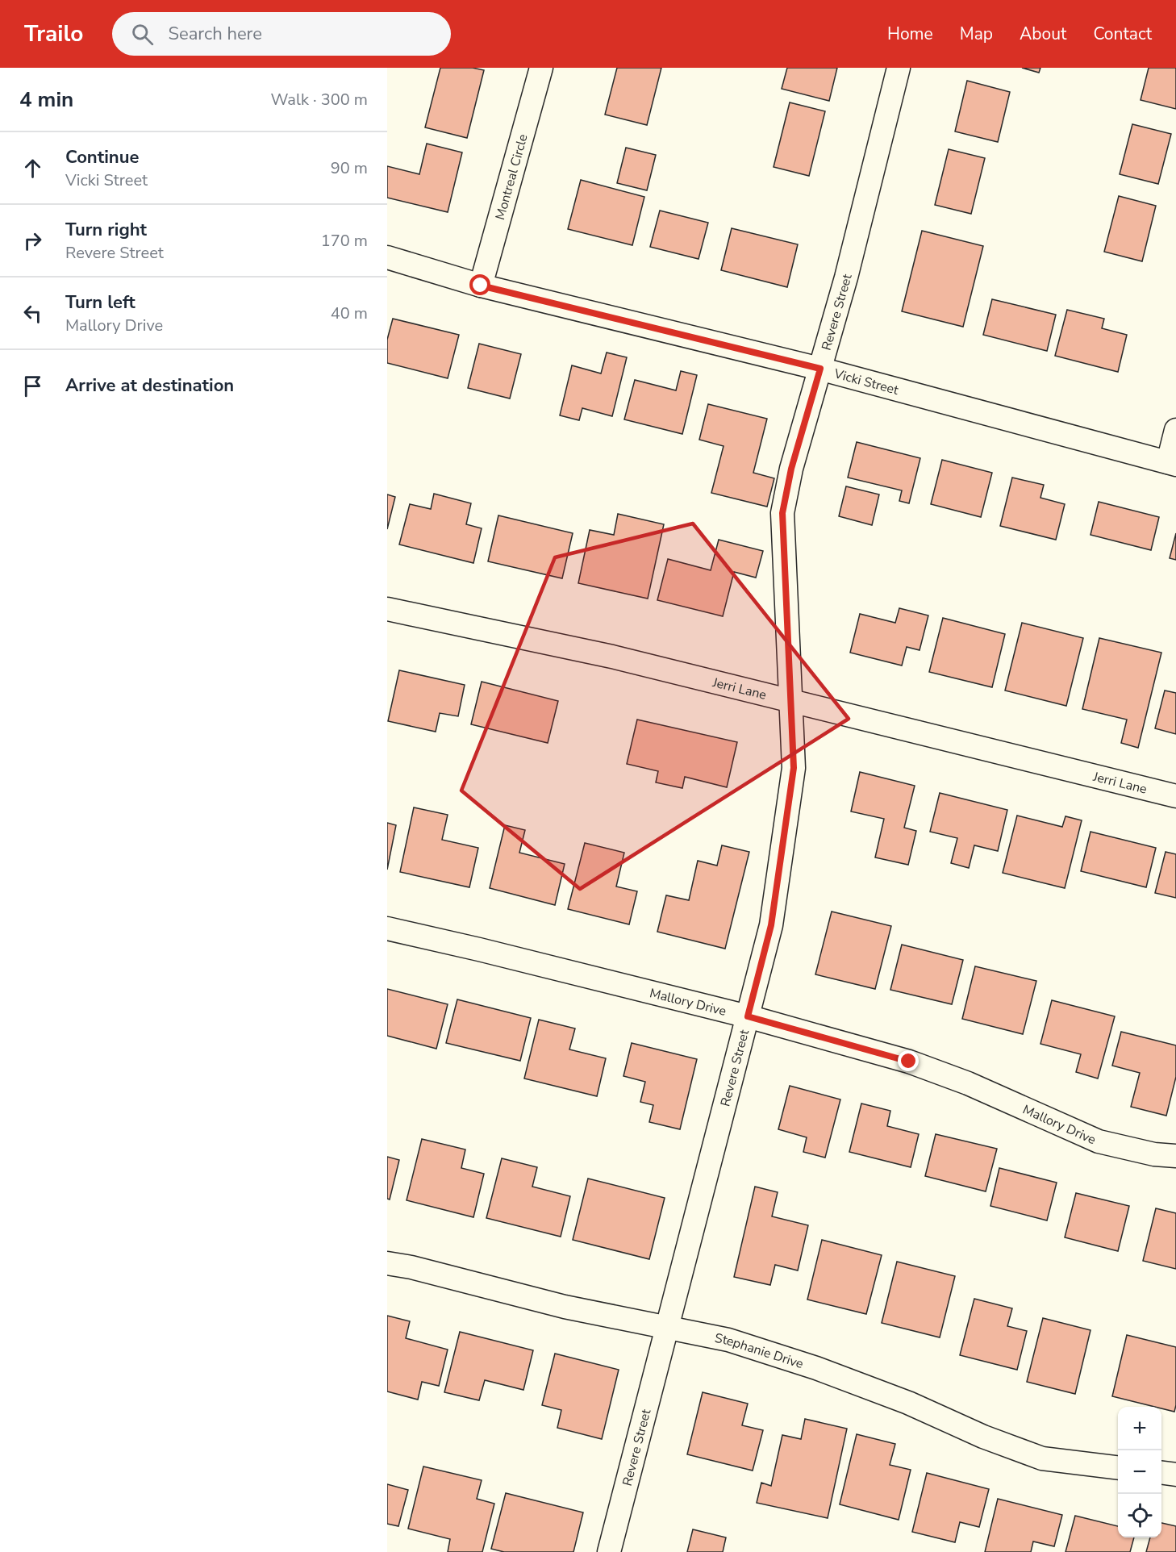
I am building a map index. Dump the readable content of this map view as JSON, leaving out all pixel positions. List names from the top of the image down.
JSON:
{
  "streets": {
    "street": [
      "Montreal Circle",
      "Revere Street",
      "Vicki Street",
      "Jerri Lane",
      "Mallory Drive",
      "Stephanie Drive"
    ]
  },
  "crossings": [
    ["Montreal Circle", "Vicki Street"],
    ["Revere Street", "Vicki Street"],
    ["Revere Street", "Jerri Lane"],
    ["Revere Street", "Mallory Drive"],
    ["Revere Street", "Stephanie Drive"]
  ],
  "page": {
    "header": "Trailo",
    "search": "Search here",
    "nav": [
      "Home",
      "Map",
      "About",
      "Contact"
    ],
    "heading": ["4 min", "Walk · 300 m"],
    "list": [
      ["Continue", "Vicki Street", "90 m"],
      ["Turn right", "Revere Street", "170 m"],
      ["Turn left", "Mallory Drive", "40 m"],
      "Arrive at destination"
    ],
    "map_buttons": ["+", "−"]
  }
}
